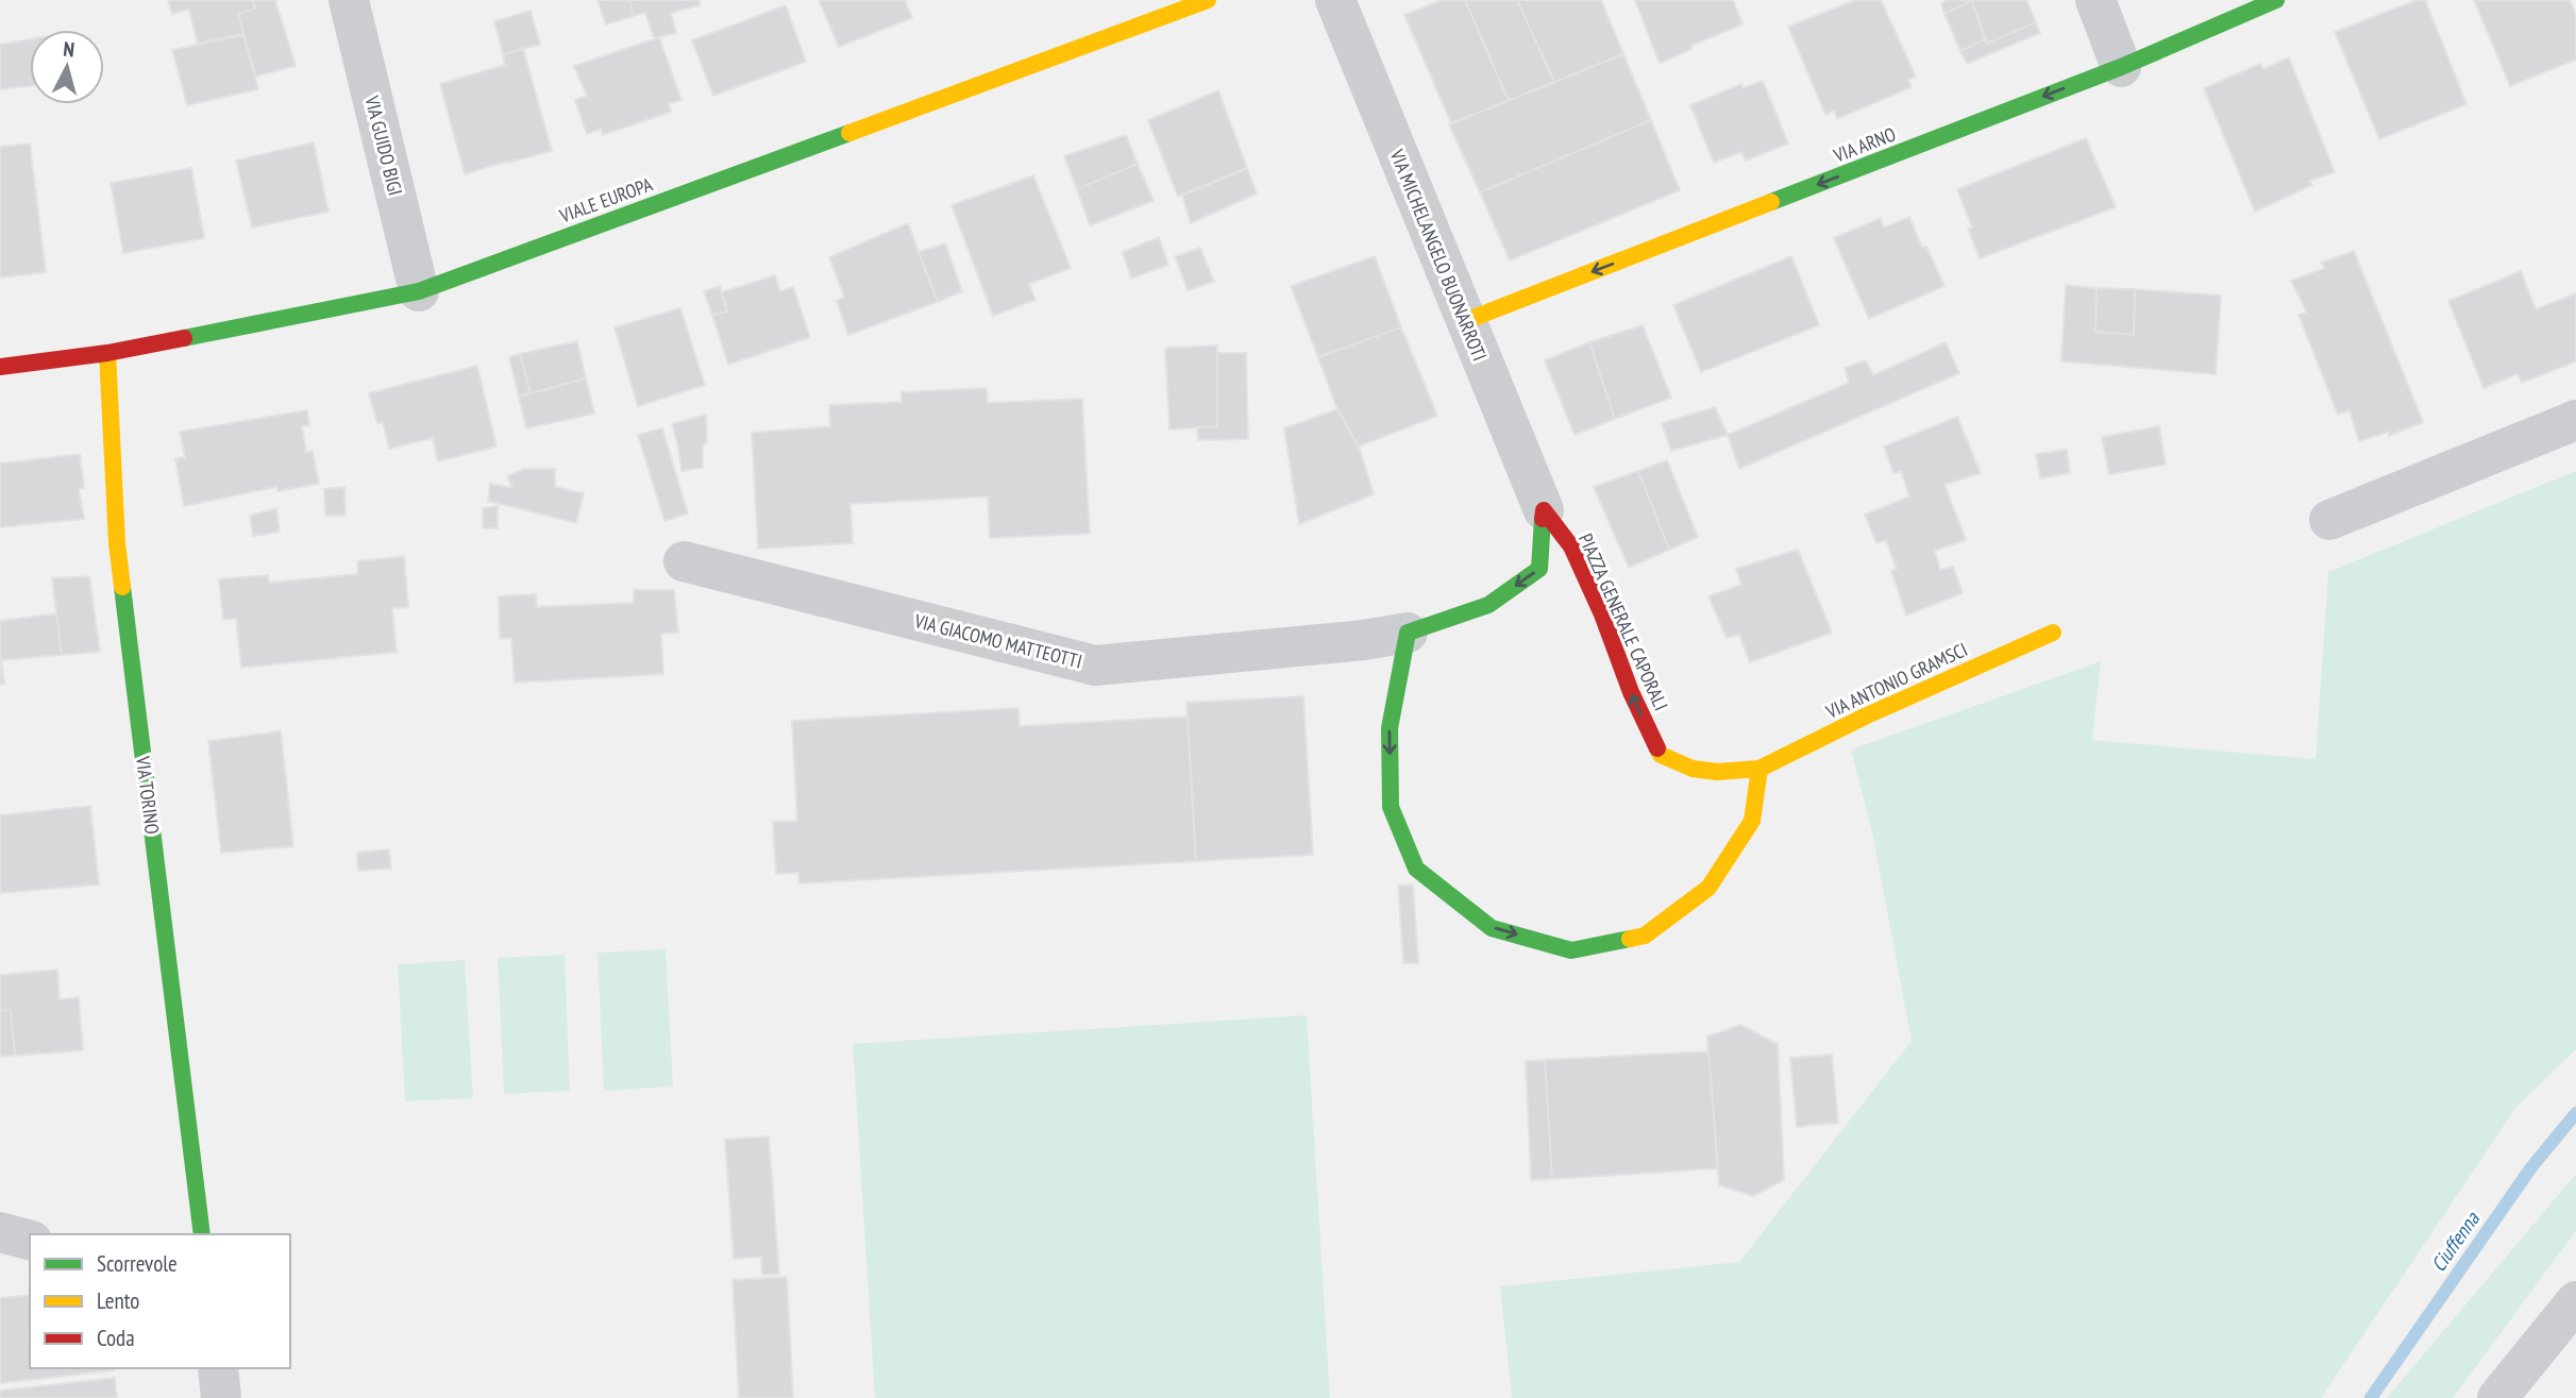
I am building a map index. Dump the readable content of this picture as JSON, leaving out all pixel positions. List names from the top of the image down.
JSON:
{
  "streets": {
    "street": [
      "VIA ARNO",
      "VIA GUIDO BIGI",
      "VIALE EUROPA",
      "VIA MICHELANGELO BUONARROTI",
      "PIAZZA GENERALE CAPORALI",
      "VIA GIACOMO MATTEOTTI",
      "VIA ANTONIO GRAMSCI",
      "VIA TORINO"
    ]
  },
  "crossings": [
    ["VIA ARNO", "VIA MICHELANGELO BUONARROTI"],
    ["VIA GUIDO BIGI", "VIALE EUROPA"],
    ["VIALE EUROPA", "VIA TORINO"],
    ["VIA MICHELANGELO BUONARROTI", "PIAZZA GENERALE CAPORALI"],
    ["PIAZZA GENERALE CAPORALI", "VIA ANTONIO GRAMSCI"]
  ],
  "one_way": ["VIA ARNO", "PIAZZA GENERALE CAPORALI"],
  "water": ["Ciuffenna"],
  "legend": ["Scorrevole", "Lento", "Coda"],
  "north": "top"
}
